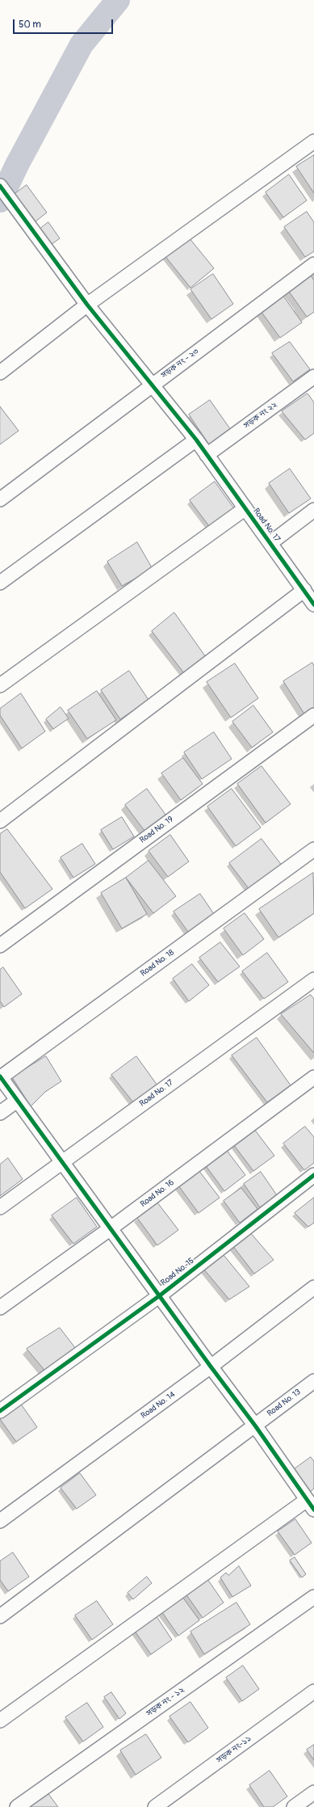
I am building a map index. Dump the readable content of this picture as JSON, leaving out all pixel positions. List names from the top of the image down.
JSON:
{
  "streets": {
    "street": [
      "সড়ক নং - ২৩",
      "সড়ক নং ২২",
      "Road No. 17",
      "Road No. 19",
      "Road No. 18",
      "Road No. 16",
      "Road No. 15",
      "Road No. 13",
      "Road No. 14",
      "সড়ক নং - ১২",
      "সড়ক নং-১১"
    ]
  },
  "crossings": [
    ["সড়ক নং - ২৩", "Road No. 17"],
    ["সড়ক নং ২২", "Road No. 17"]
  ],
  "scale_bar": "50 m"
}
